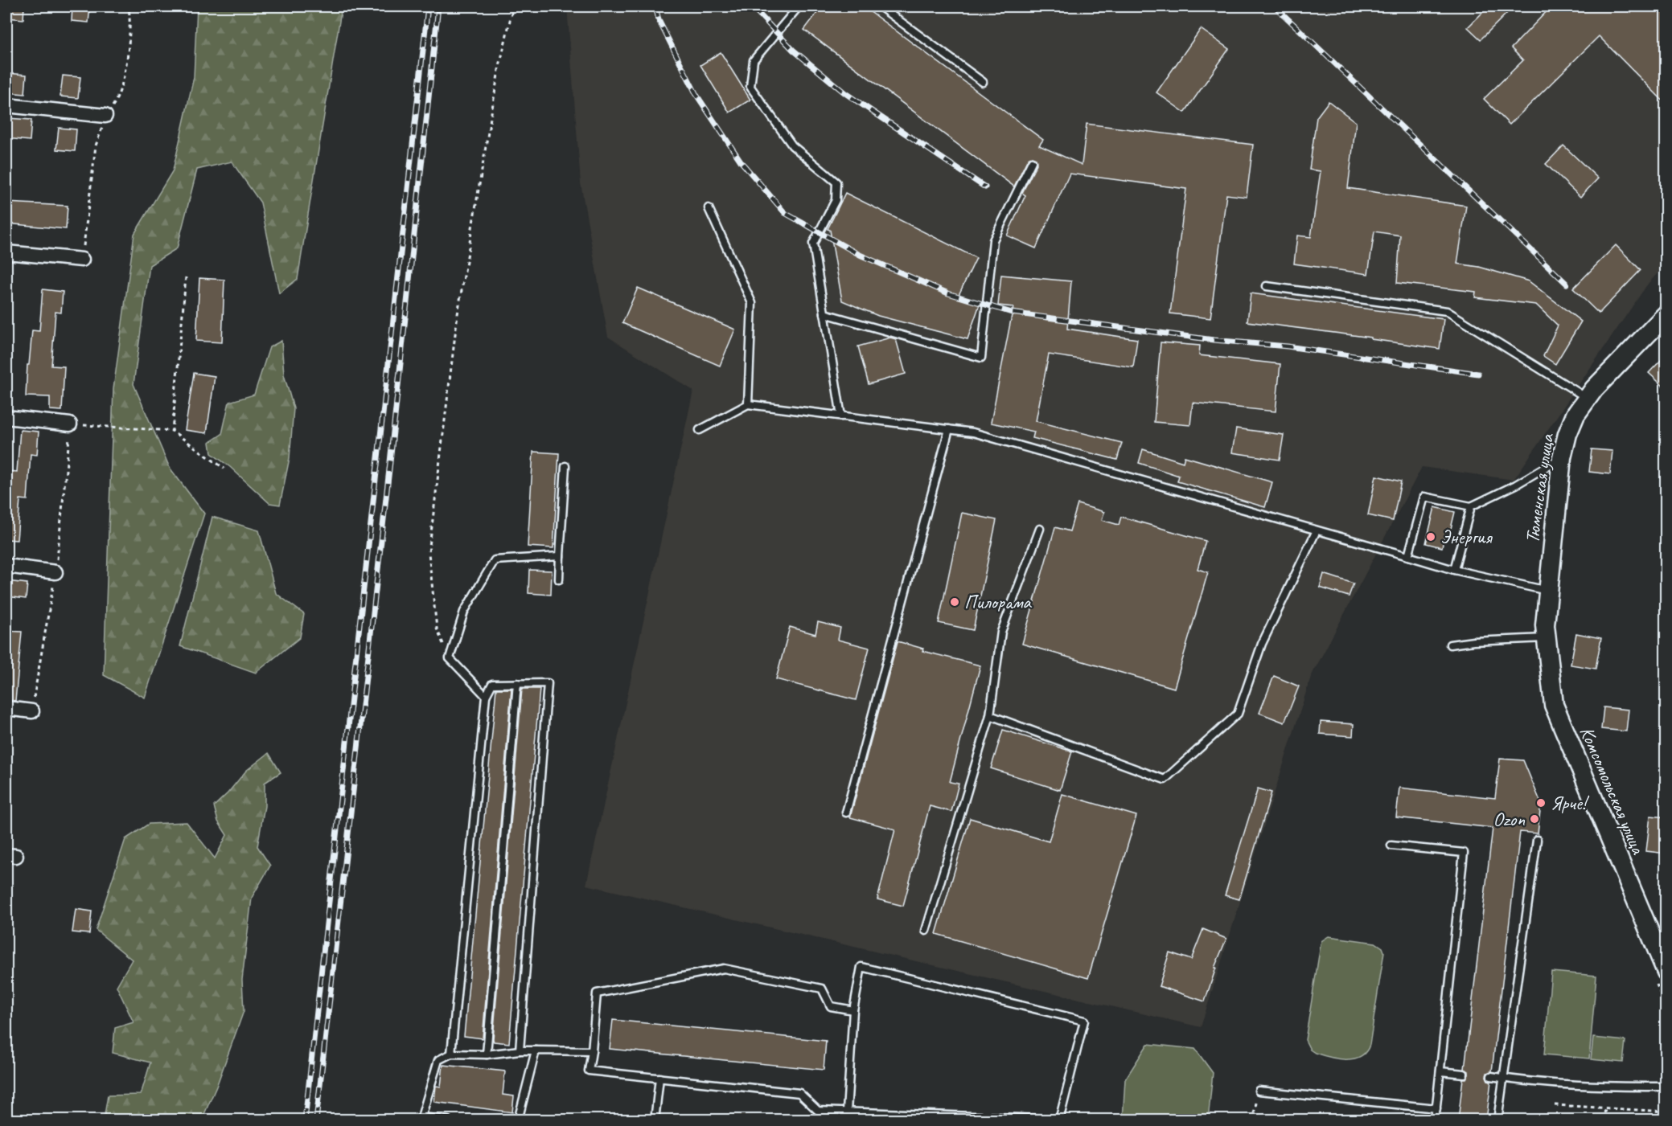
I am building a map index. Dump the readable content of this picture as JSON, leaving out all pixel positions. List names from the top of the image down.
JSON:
{
  "streets": {
    "main road": ["Тюменская улица", "Комсомольская улица"]
  },
  "crossings": [
    ["Тюменская улица", "Комсомольская улица"]
  ],
  "places": [
    "Энергия",
    "Пилорама",
    "Ярче!",
    "Ozon"
  ]
}
